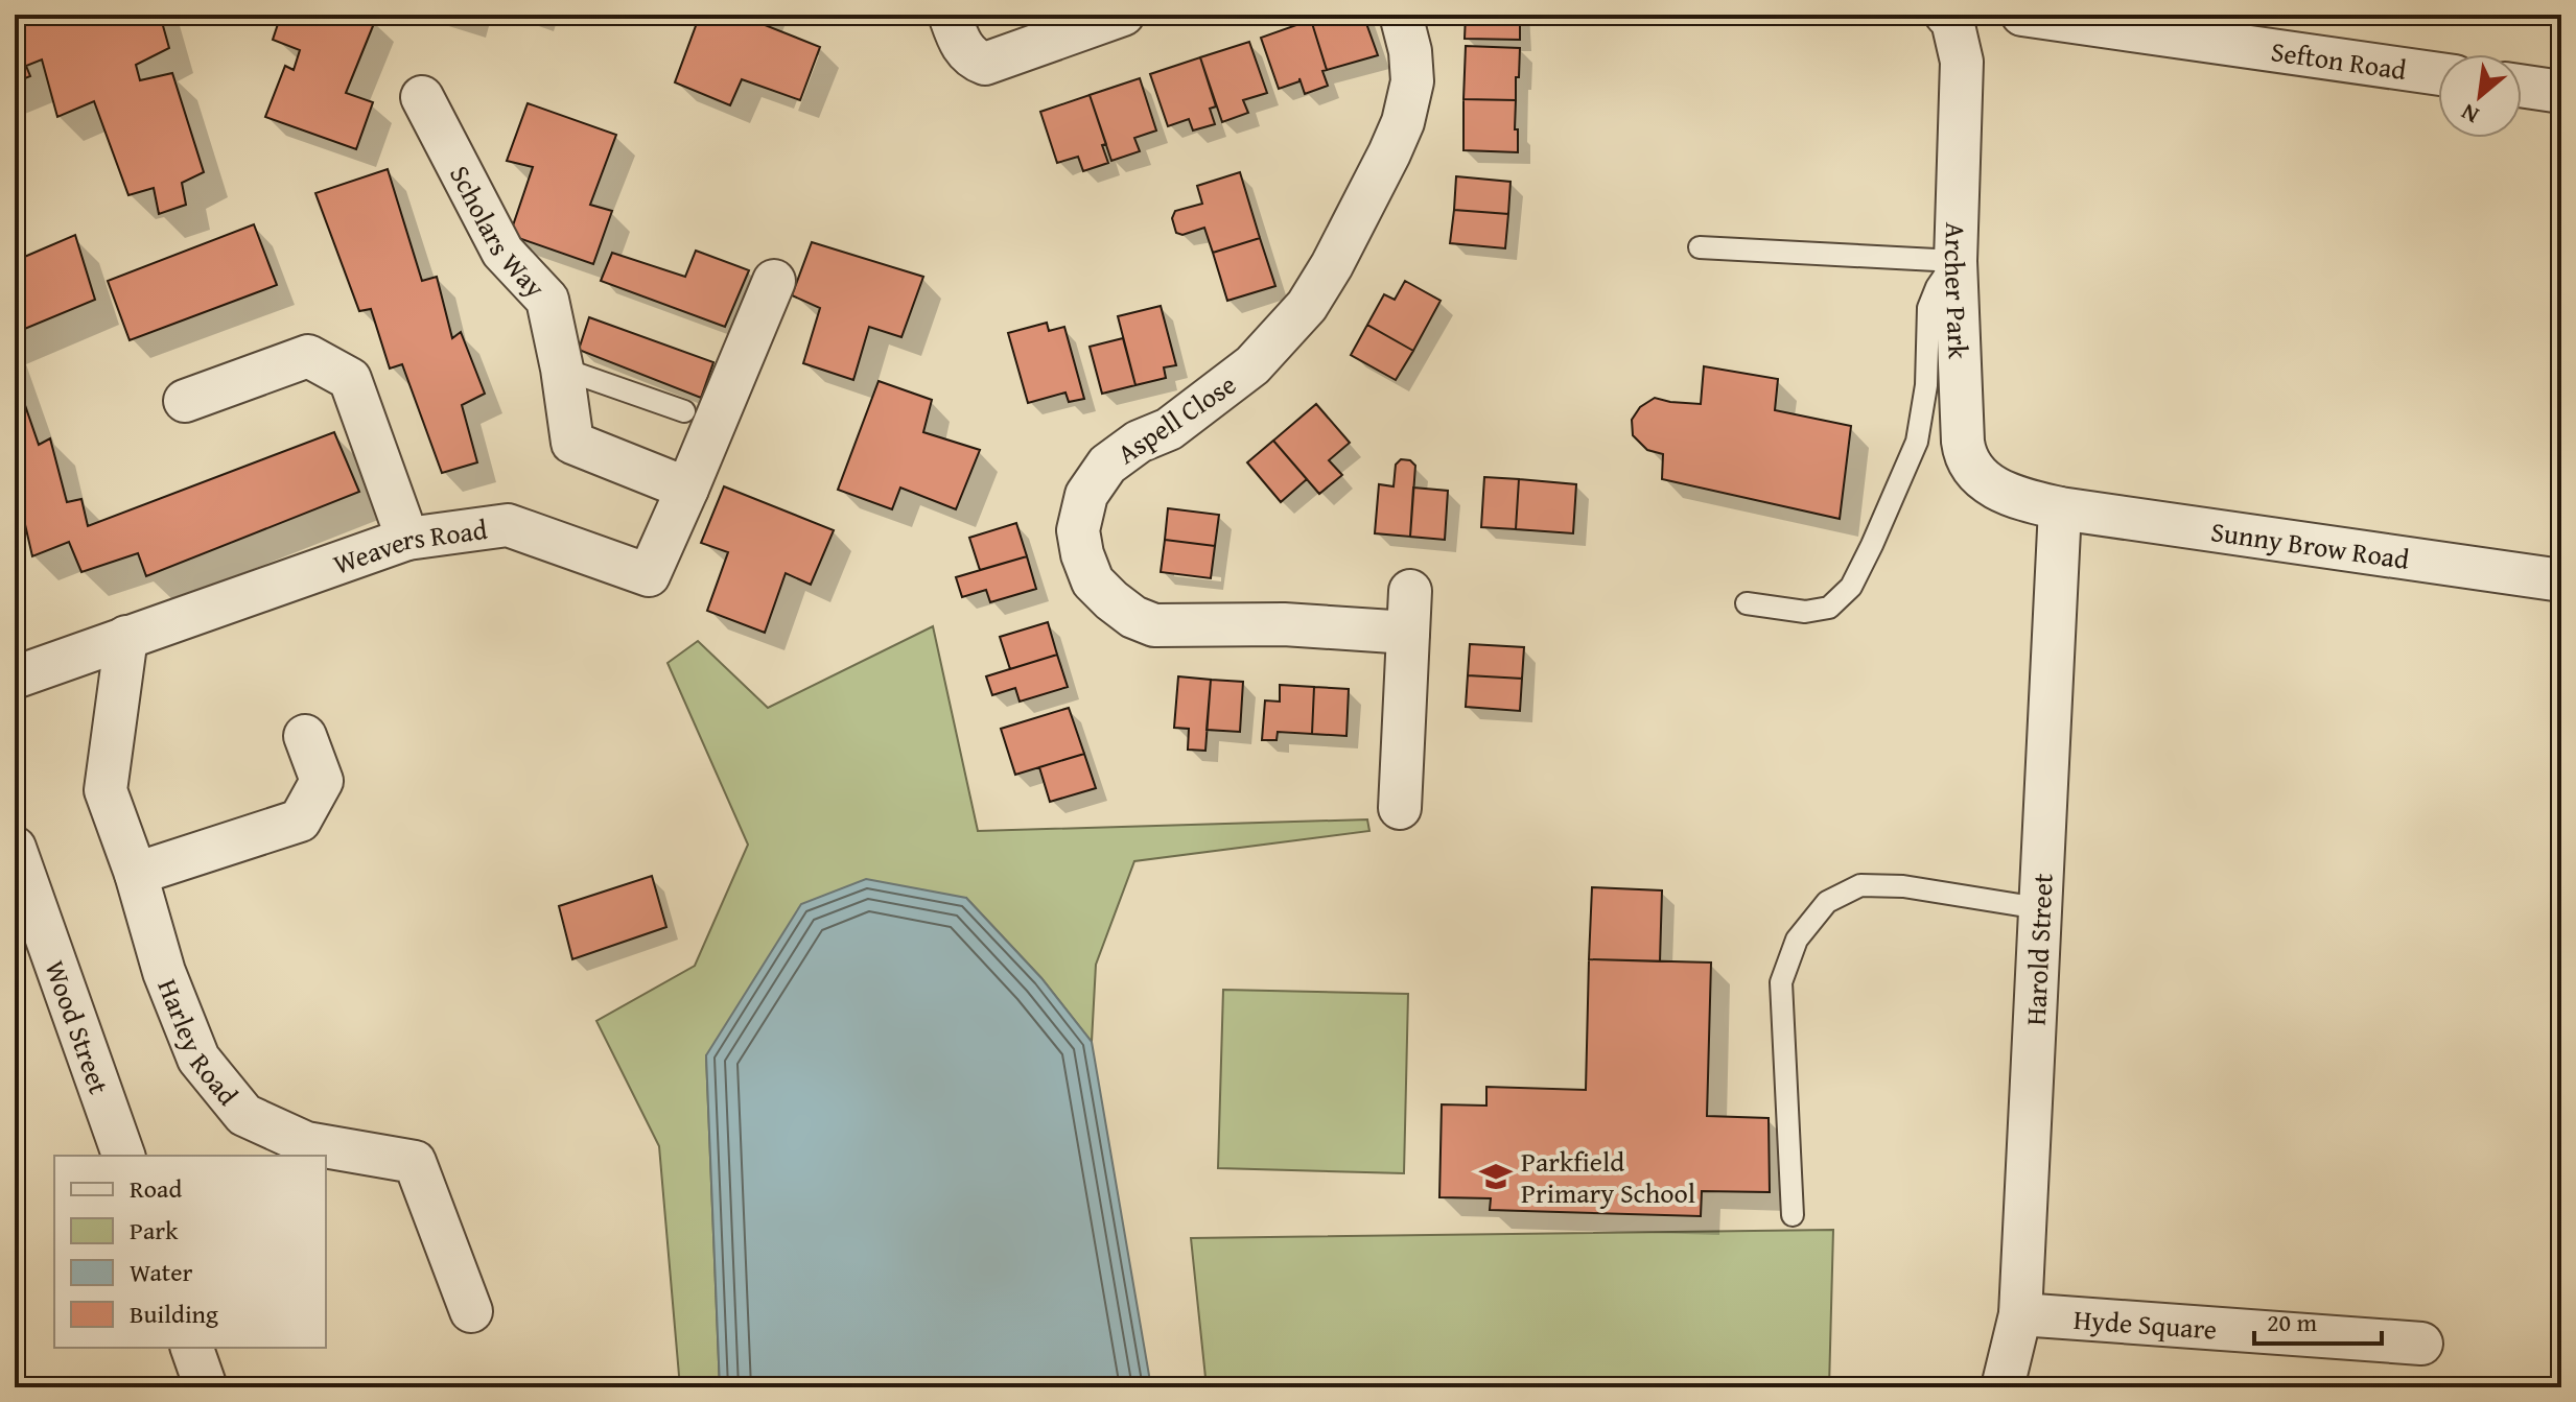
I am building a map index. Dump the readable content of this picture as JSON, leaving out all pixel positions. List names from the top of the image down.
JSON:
{
  "streets": {
    "street": [
      "Sefton Road",
      "Scholars Way",
      "Archer Park",
      "Aspell Close",
      "Sunny Brow Road",
      "Weavers Road",
      "Harold Street",
      "Wood Street",
      "Harley Road",
      "Hyde Square"
    ]
  },
  "crossings": [
    ["Scholars Way", "Weavers Road"],
    ["Archer Park", "Sunny Brow Road"],
    ["Archer Park", "Harold Street"],
    ["Sunny Brow Road", "Harold Street"],
    ["Weavers Road", "Harley Road"],
    ["Harold Street", "Hyde Square"]
  ],
  "places": {
    "school or university": ["Parkfield Primary School"]
  },
  "legend": [
    "Road",
    "Park",
    "Water",
    "Building"
  ],
  "scale_bar": "20 m",
  "north": "bottom left"
}
